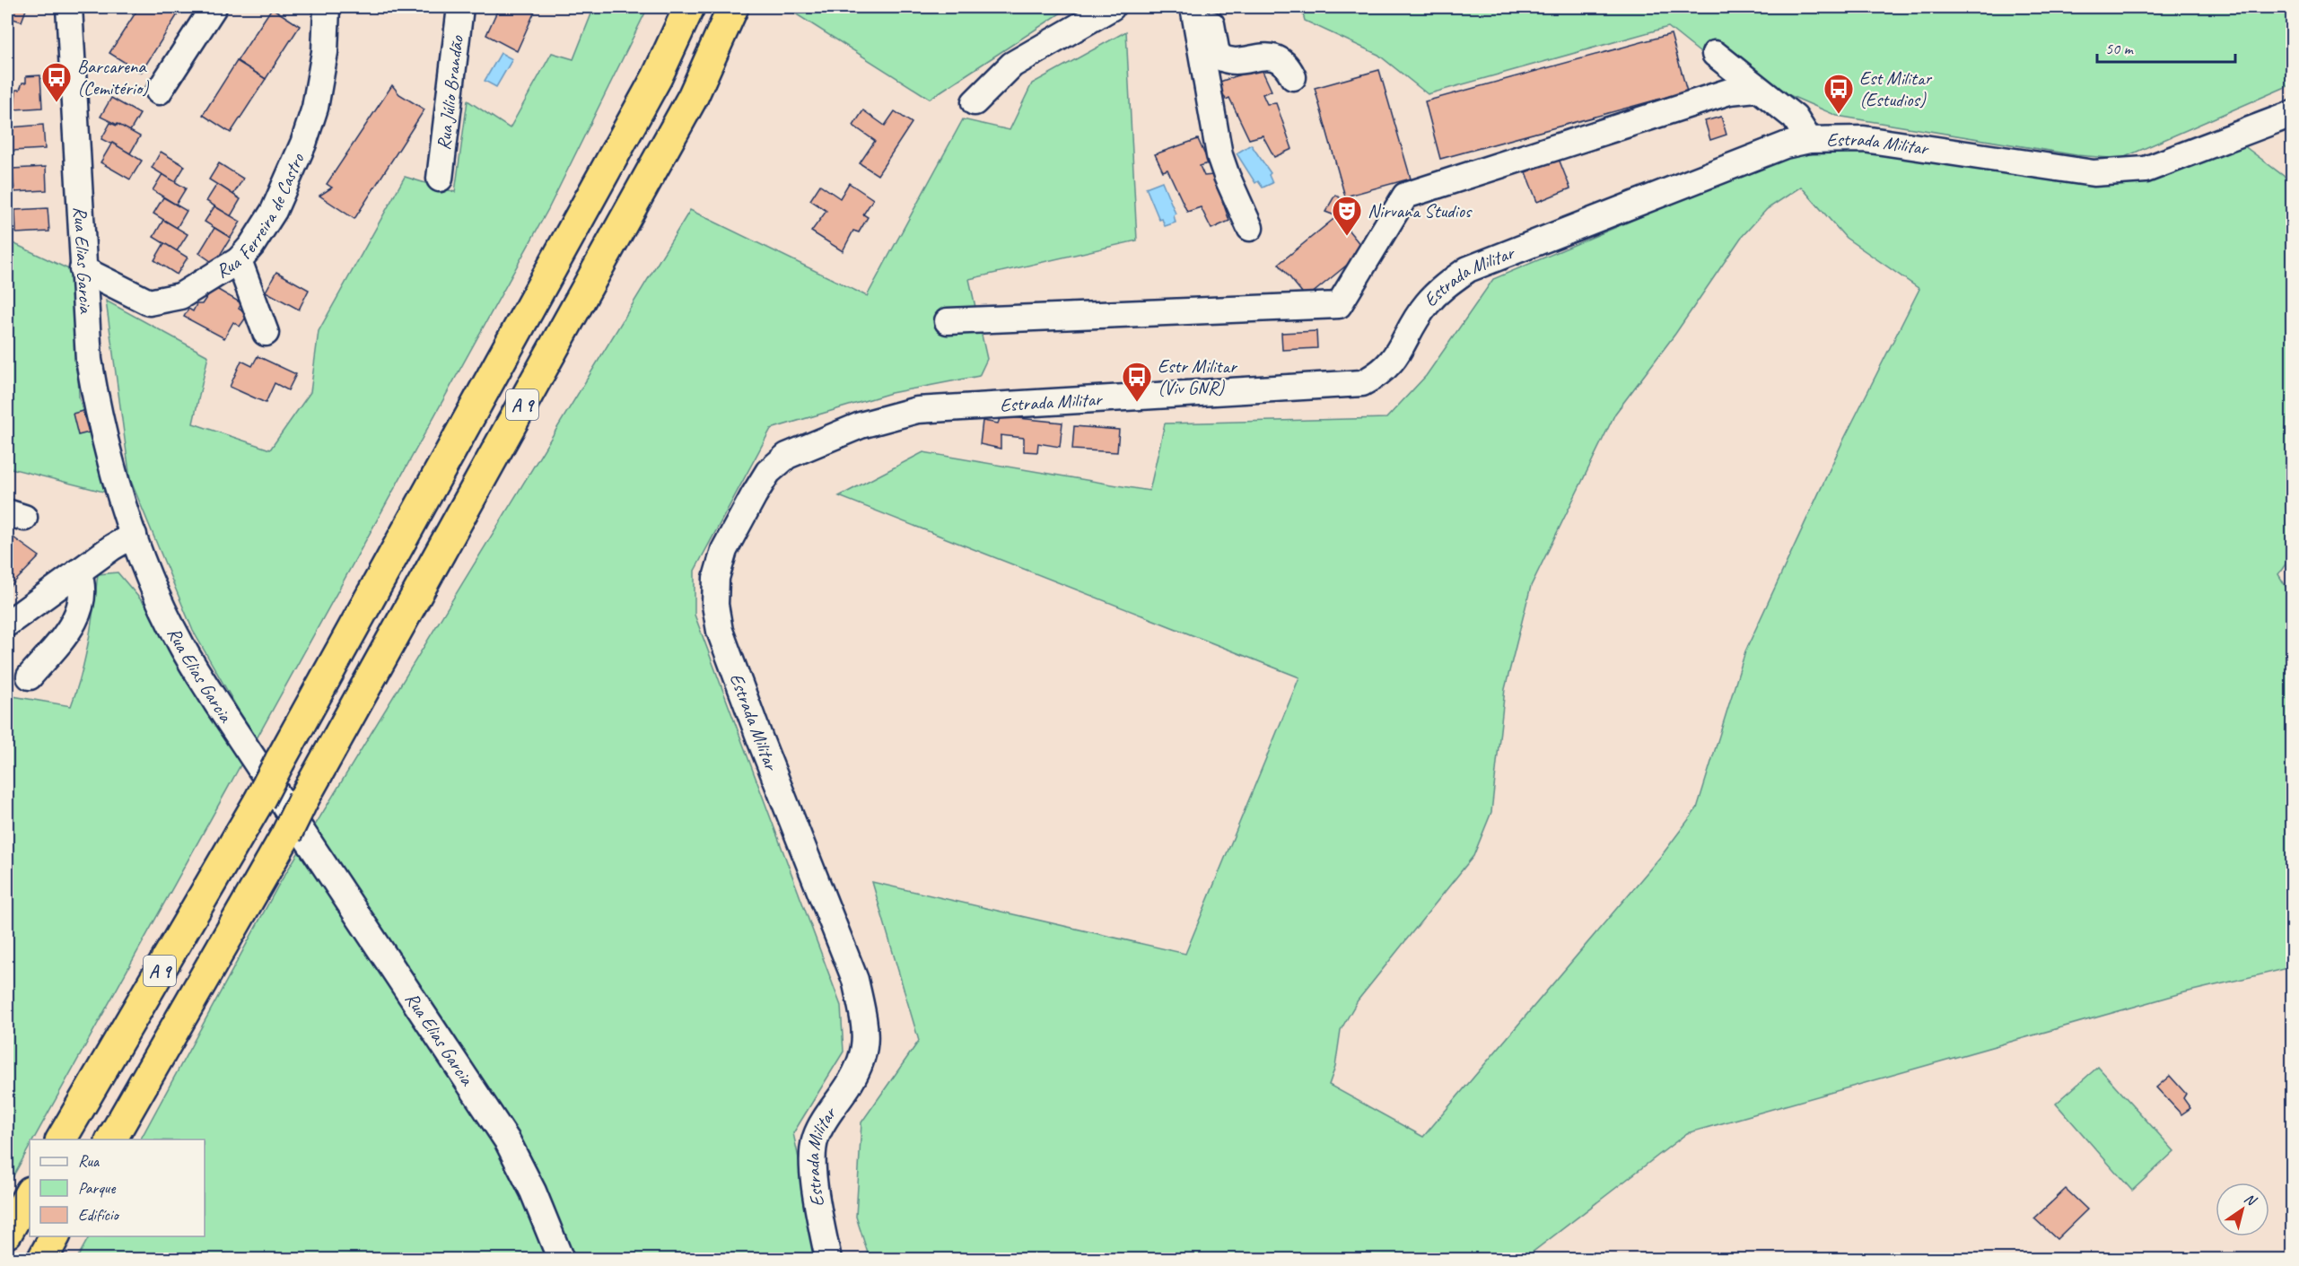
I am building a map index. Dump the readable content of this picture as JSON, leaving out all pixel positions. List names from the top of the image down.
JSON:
{
  "streets": {
    "highway": ["A 9"],
    "street": [
      "Rua Júlio Brandão",
      "Estrada Militar",
      "Rua Ferreira de Castro",
      "Rua Elias Garcia"
    ]
  },
  "crossings": [
    ["Rua Ferreira de Castro", "Rua Elias Garcia"]
  ],
  "places": {
    "bus stop": ["Barcarena (Cemitério)", "Est Militar (Estudios)", "Estr Militar (Viv GNR)"],
    "theatre": ["Nirvana Studios"]
  },
  "legend": ["Rua", "Parque", "Edifício"],
  "scale_bar": "50 m",
  "north": "top right"
}
